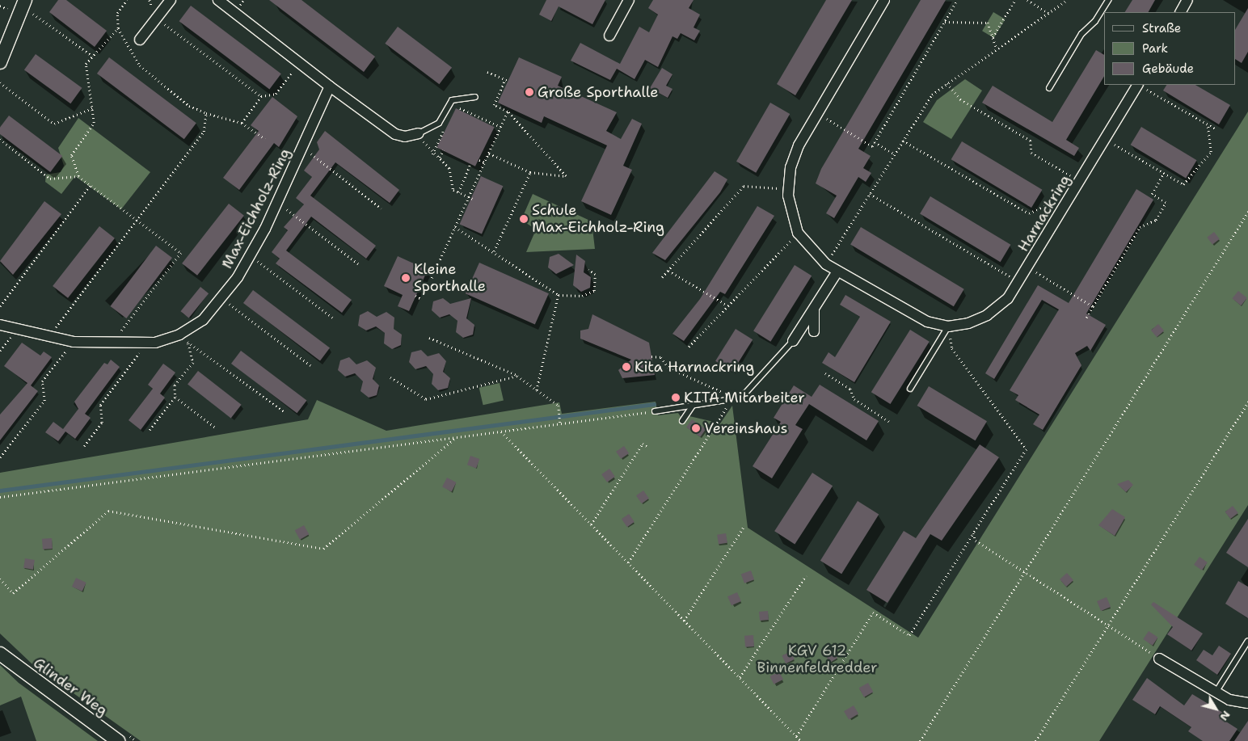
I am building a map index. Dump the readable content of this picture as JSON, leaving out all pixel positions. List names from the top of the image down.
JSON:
{
  "streets": {
    "main road": ["Glinder Weg"],
    "street": ["Max-Eichholz-Ring", "Harnackring"]
  },
  "parks": ["KGV 612 Binnenfeldredder"],
  "places": [
    "Große Sporthalle",
    "Schule Max-Eichholz-Ring",
    "Kleine Sporthalle",
    "Kita Harnackring",
    "KITA Mitarbeiter",
    "Vereinshaus"
  ],
  "legend": ["Straße", "Park", "Gebäude"],
  "north": "bottom right"
}
